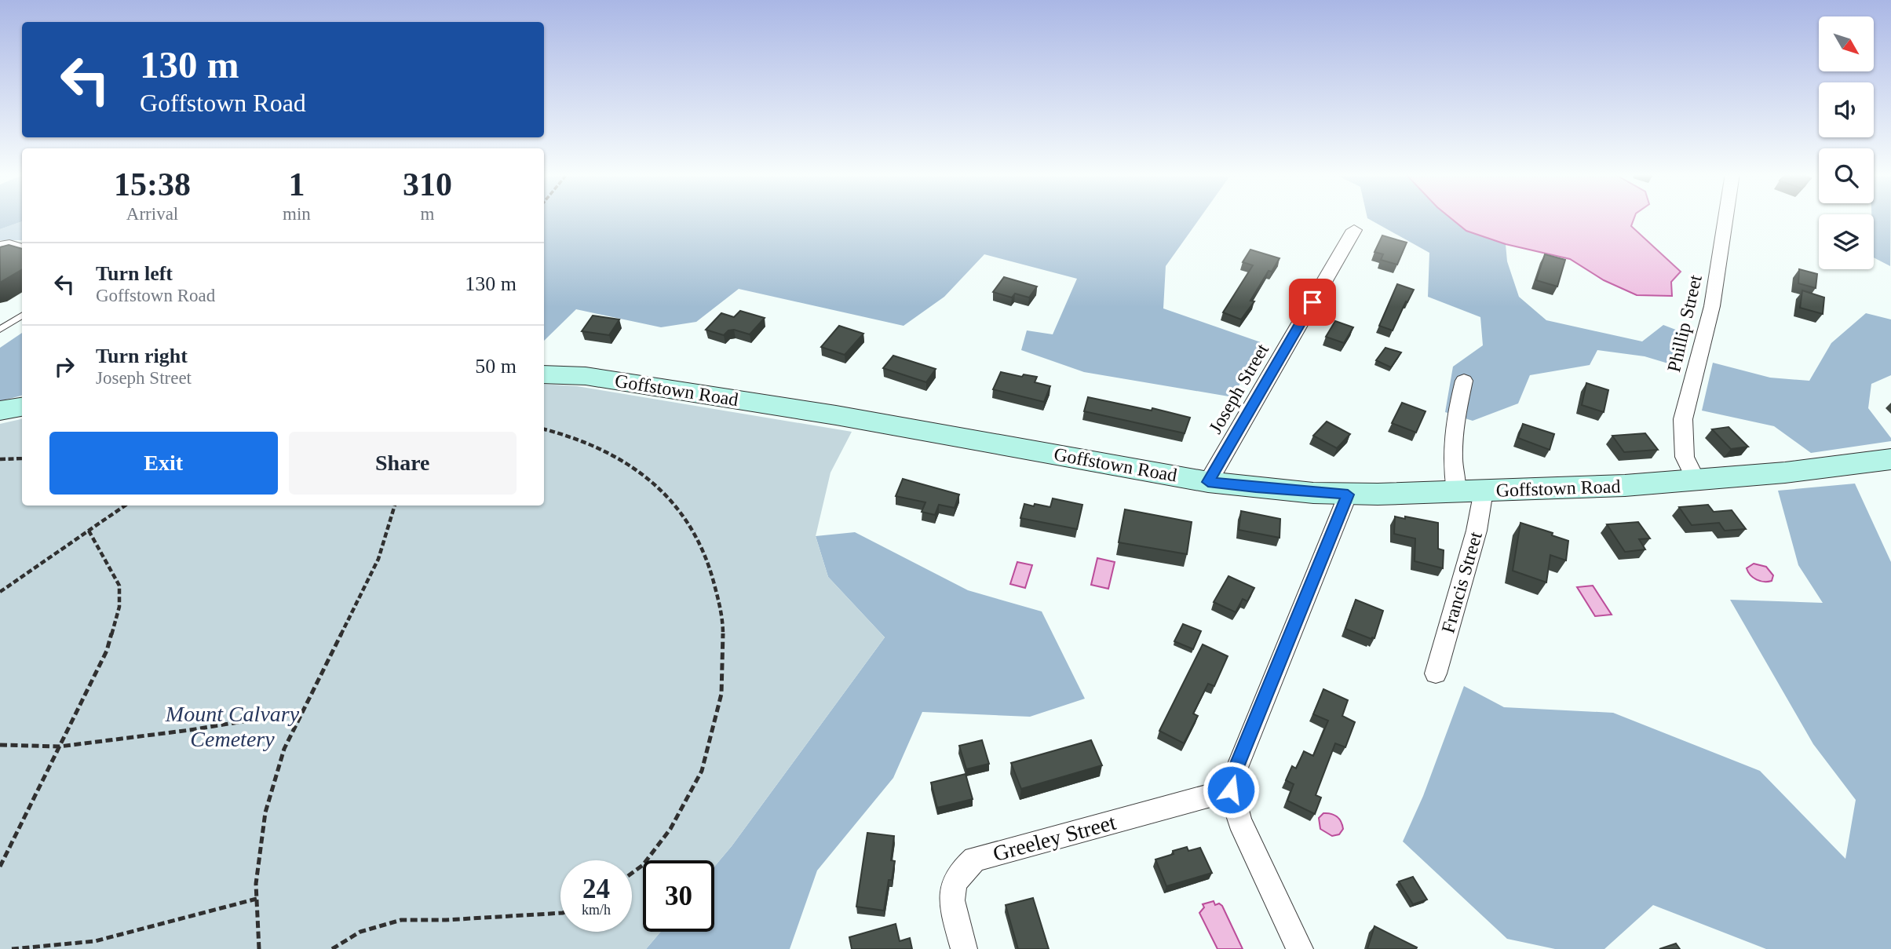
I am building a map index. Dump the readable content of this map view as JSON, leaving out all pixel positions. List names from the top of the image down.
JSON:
{
  "streets": {
    "main road": ["Goffstown Road"],
    "street": [
      "Phillip Street",
      "Joseph Street",
      "Francis Street",
      "Greeley Street"
    ]
  },
  "crossings": [
    ["Phillip Street", "Goffstown Road"],
    ["Joseph Street", "Goffstown Road"],
    ["Goffstown Road", "Francis Street"]
  ],
  "parks": ["Mount Calvary Cemetery"],
  "north": "bottom right",
  "page": {
    "turn": ["130 m", "Goffstown Road"],
    "eta": [
      "15:38",
      "Arrival",
      "1",
      "min",
      "310",
      "m"
    ],
    "list": [
      {
        "name": "Turn left",
        "note": "Goffstown Road",
        "value": "130 m"
      },
      {
        "name": "Turn right",
        "note": "Joseph Street",
        "value": "50 m"
      }
    ],
    "buttons": ["Exit", "Share"],
    "speed": "24 km/h",
    "limit": "30"
  }
}
